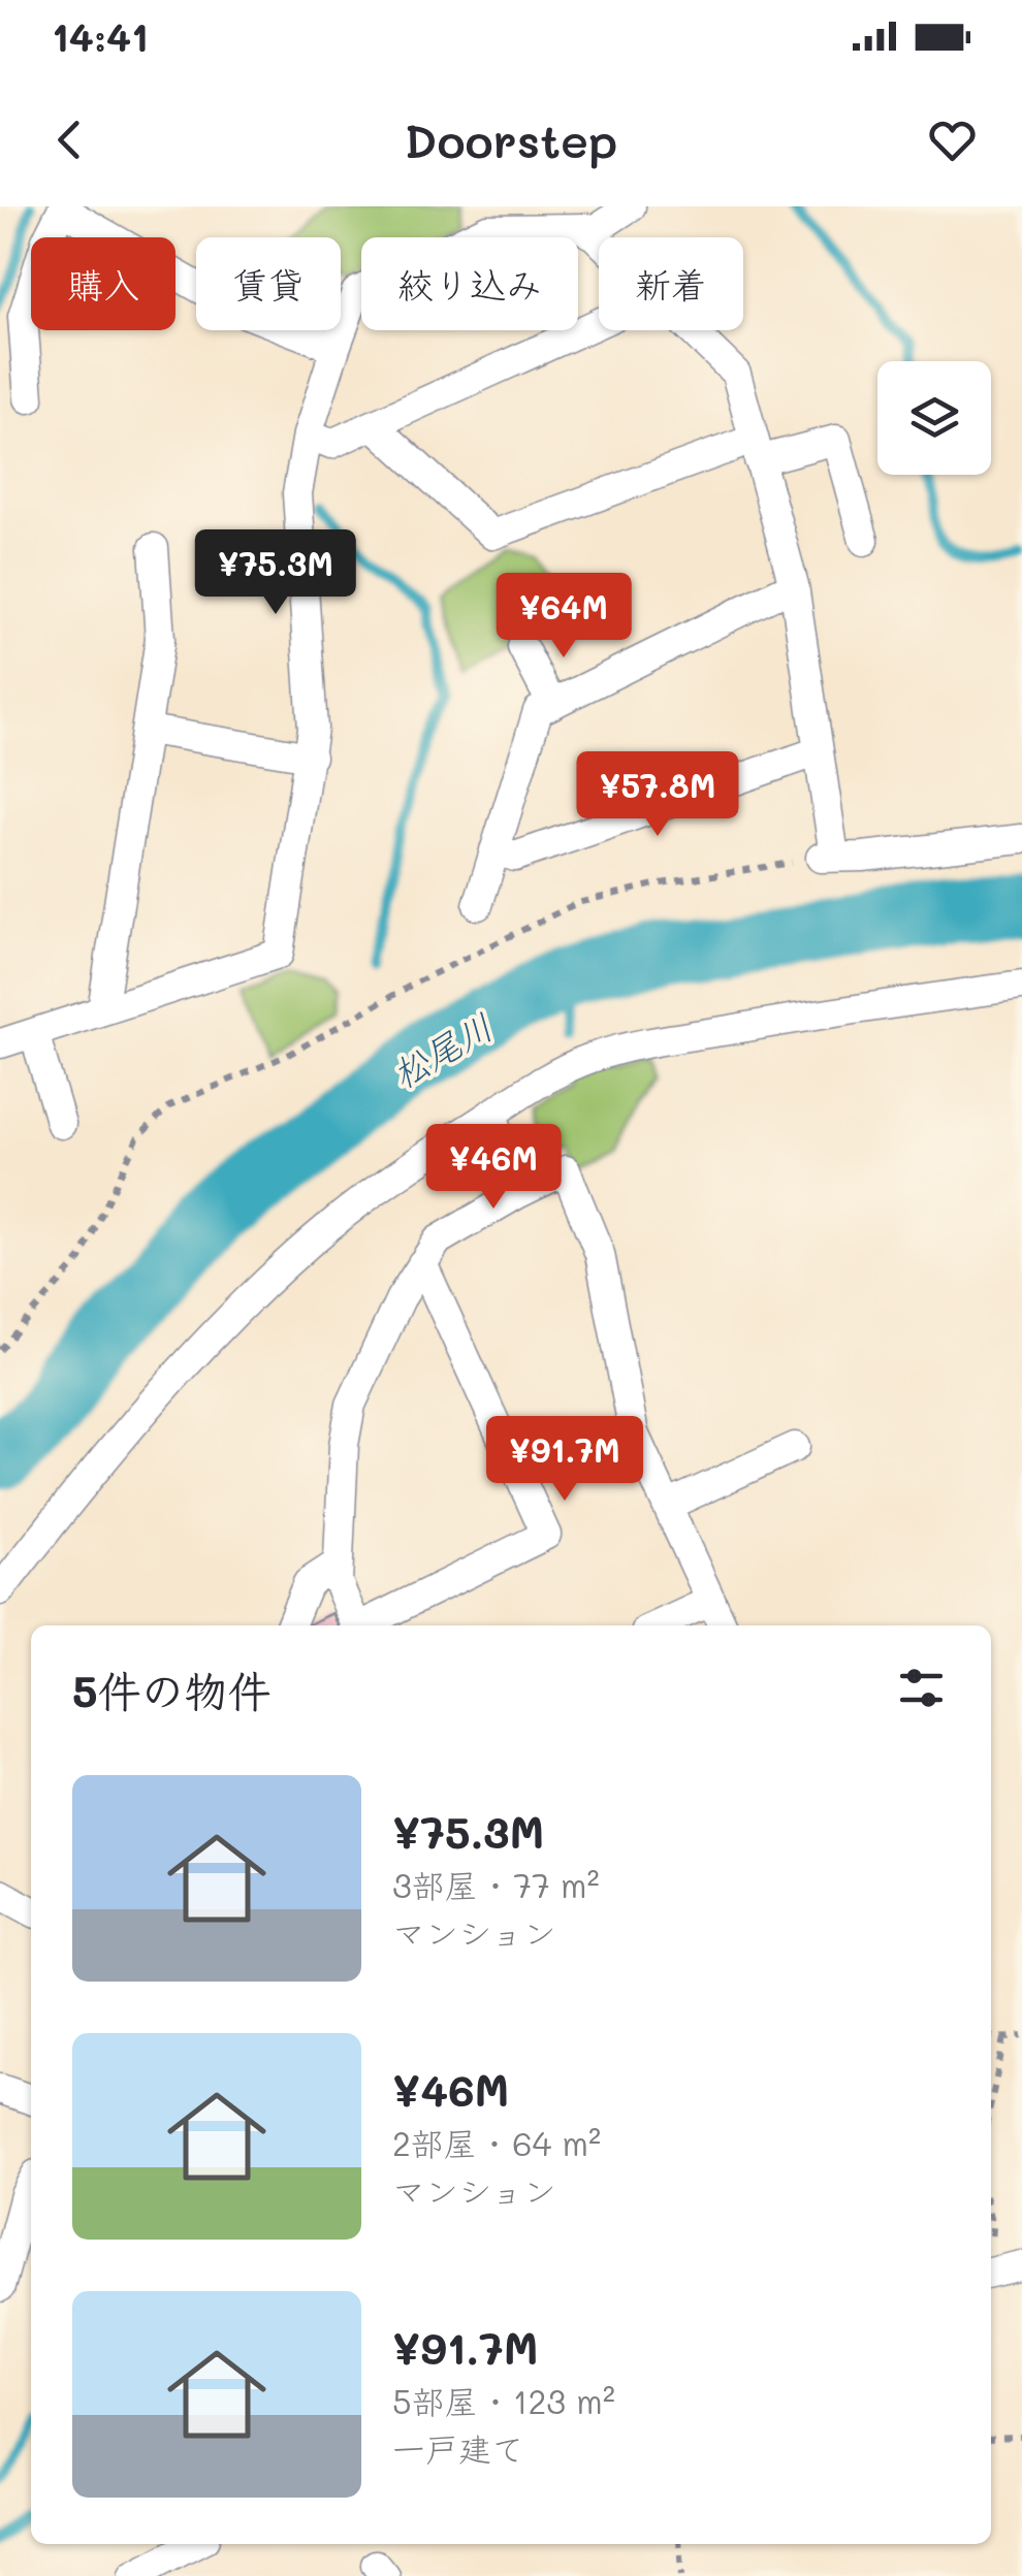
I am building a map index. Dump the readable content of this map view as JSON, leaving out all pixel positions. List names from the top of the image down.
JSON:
{
  "water": ["松尾川"],
  "page": {
    "status": "14:41",
    "header": "Doorstep",
    "chip": [
      "購入",
      "賃貸",
      "絞り込み",
      "新着"
    ],
    "price": [
      "¥75.3M",
      "¥64M",
      "¥57.8M",
      "¥46M",
      "¥91.7M"
    ],
    "heading": "5件の物件",
    "list": [
      {
        "name": "¥75.3M",
        "note": "3部屋 · 77 m² · マンション"
      },
      {
        "name": "¥46M",
        "note": "2部屋 · 64 m² · マンション"
      },
      {
        "name": "¥91.7M",
        "note": "5部屋 · 123 m² · 一戸建て"
      }
    ]
  }
}
